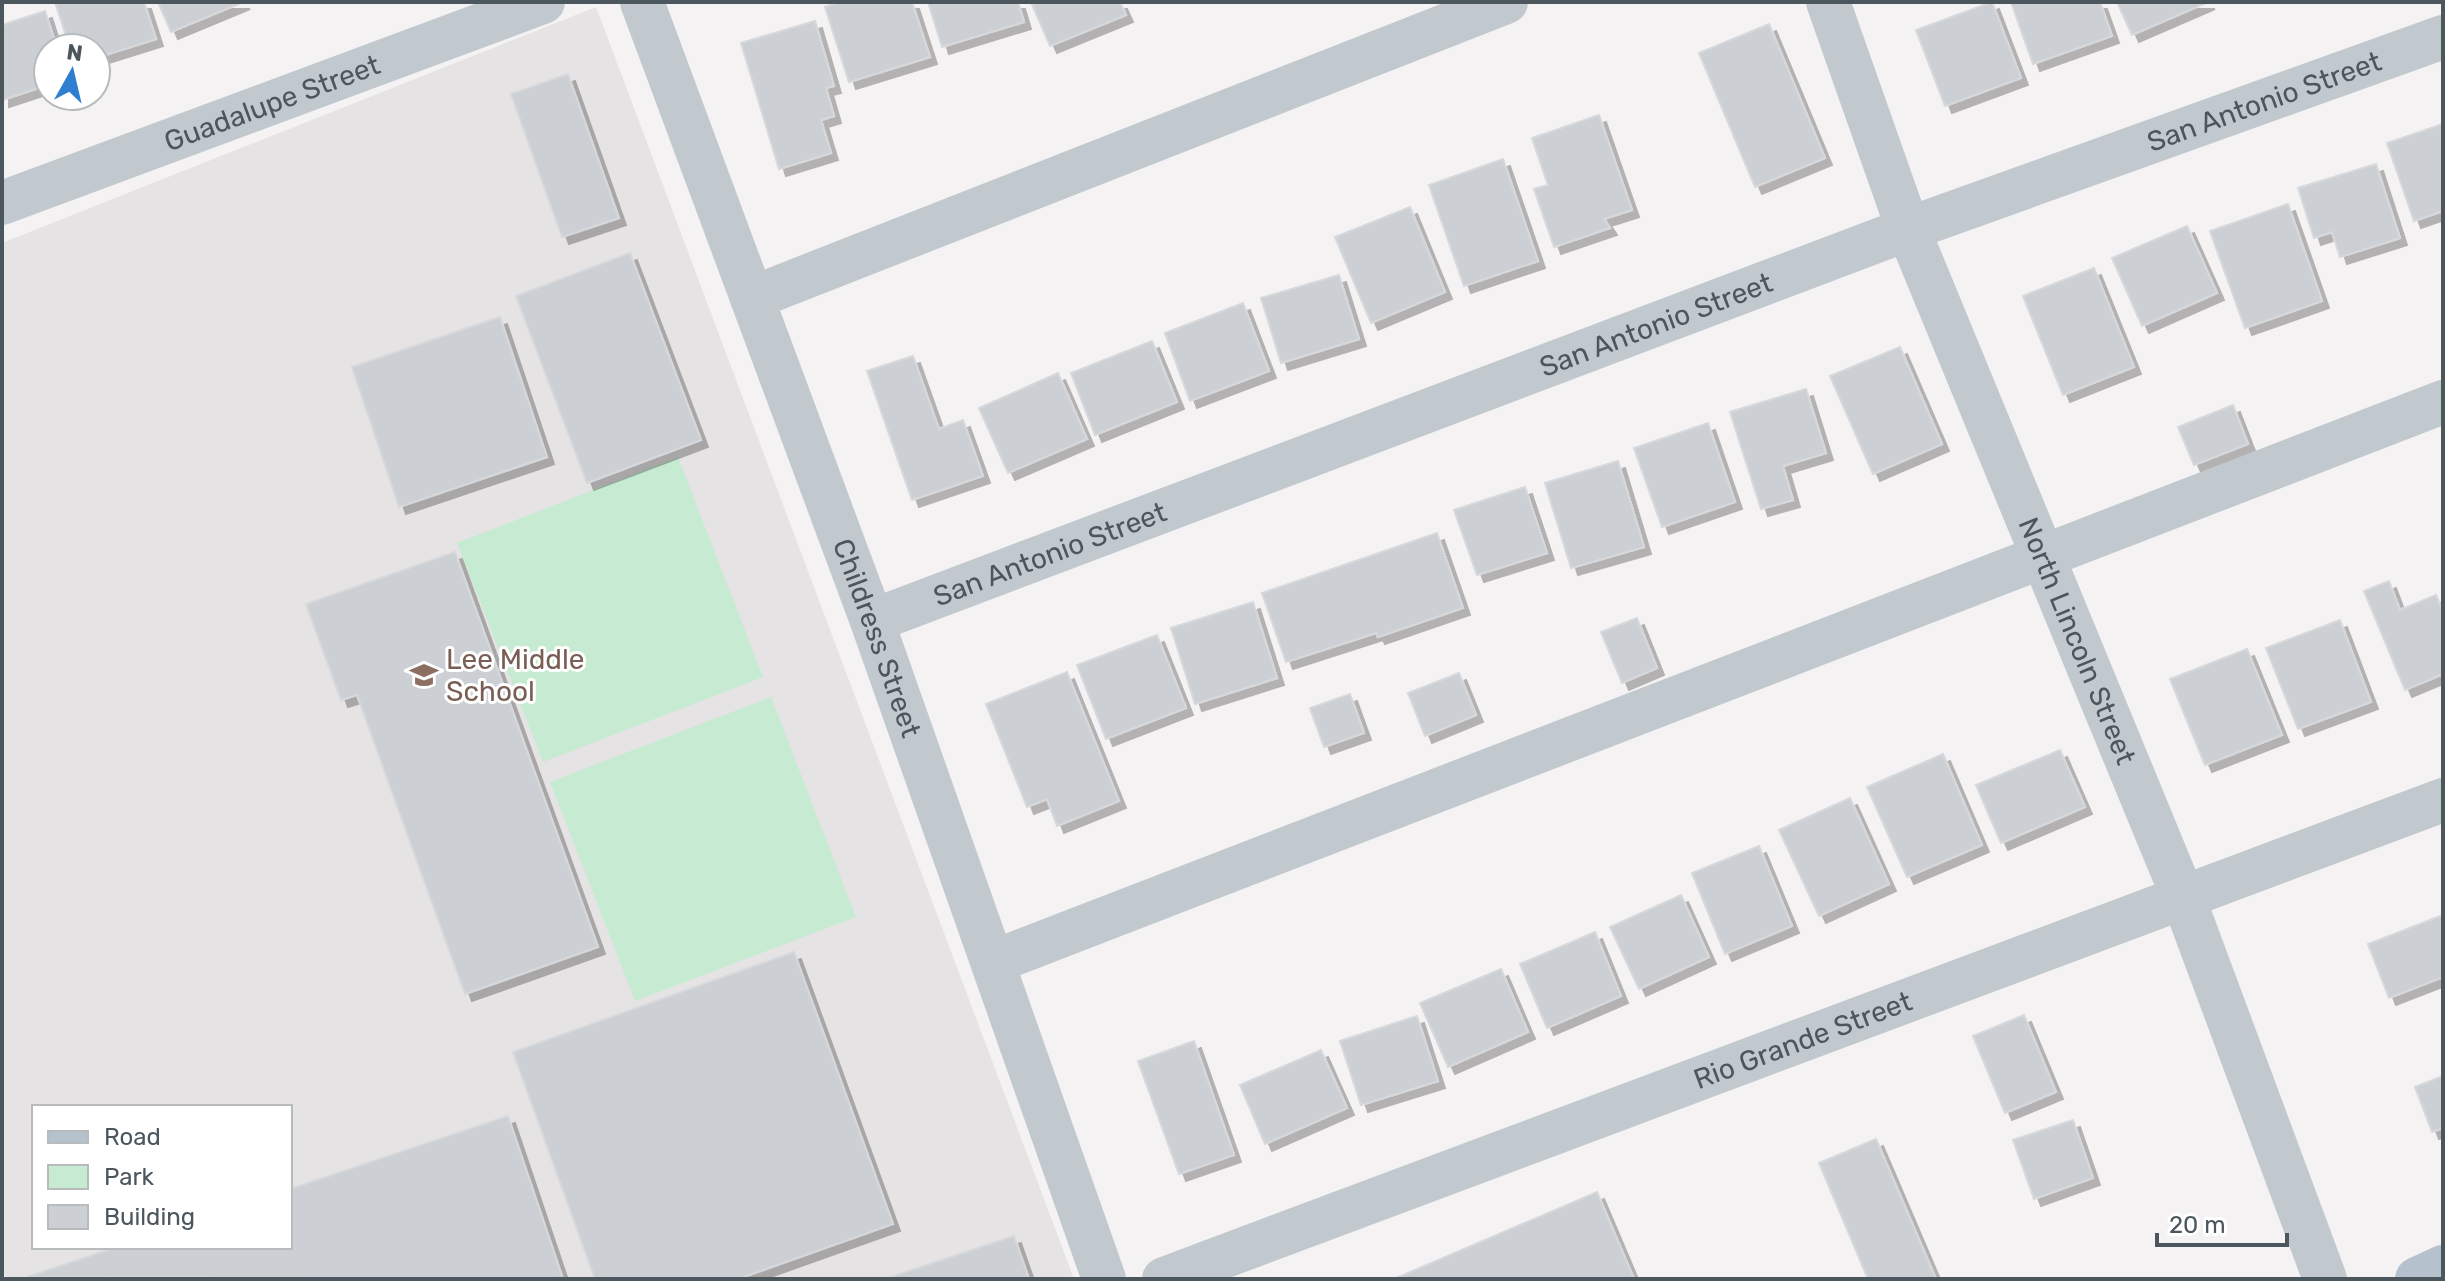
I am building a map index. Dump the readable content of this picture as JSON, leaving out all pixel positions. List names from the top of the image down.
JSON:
{
  "streets": {
    "street": [
      "San Antonio Street",
      "Guadalupe Street",
      "Childress Street",
      "North Lincoln Street",
      "Rio Grande Street"
    ]
  },
  "crossings": [
    ["San Antonio Street", "Childress Street"],
    ["San Antonio Street", "North Lincoln Street"],
    ["North Lincoln Street", "Rio Grande Street"]
  ],
  "places": {
    "school or university": ["Lee Middle School"]
  },
  "legend": ["Road", "Park", "Building"],
  "scale_bar": "20 m",
  "north": "top"
}
